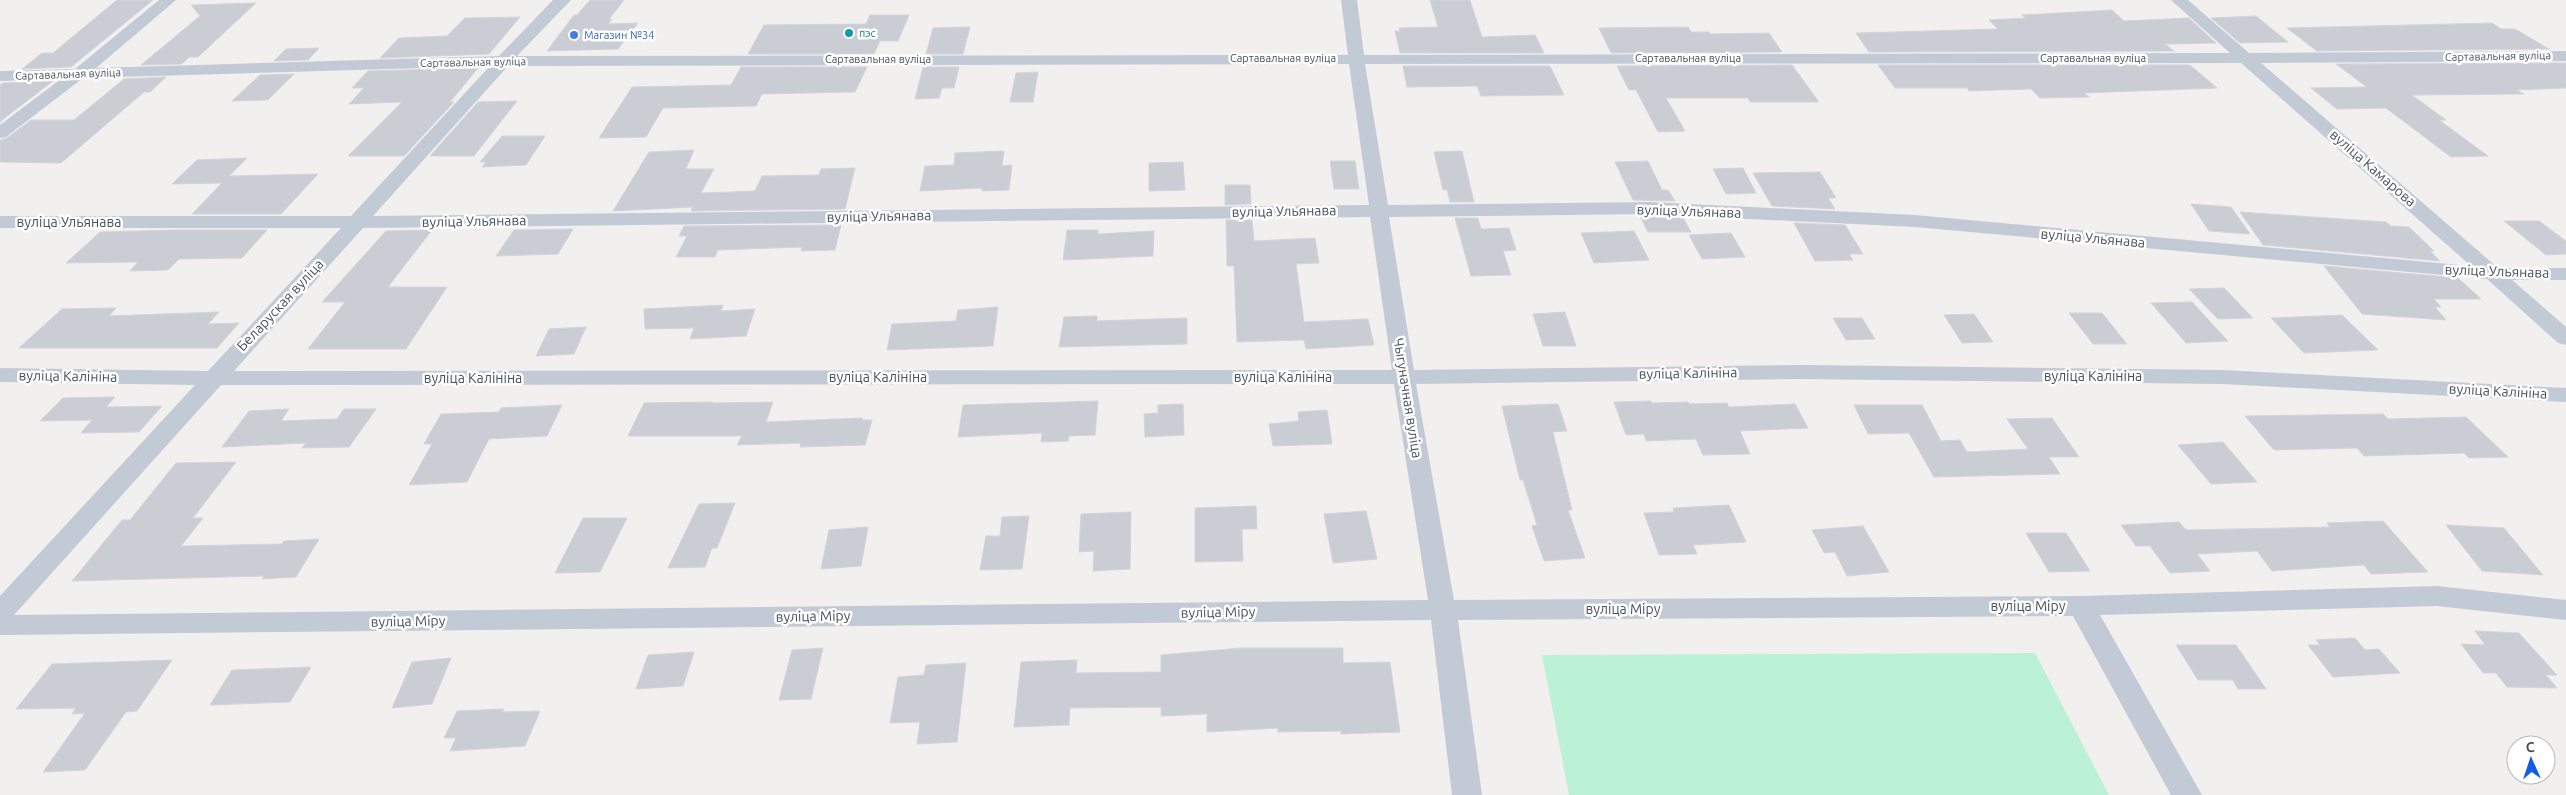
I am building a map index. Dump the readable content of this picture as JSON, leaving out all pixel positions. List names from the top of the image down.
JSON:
{
  "streets": {
    "street": [
      "Сартавальная вуліца",
      "вуліца Камарова",
      "вуліца Ульянава",
      "Беларуская вуліца",
      "вуліца Калініна",
      "Чыгуначная вуліца",
      "вуліца Міру"
    ]
  },
  "crossings": [
    ["Сартавальная вуліца", "вуліца Камарова"],
    ["Сартавальная вуліца", "Беларуская вуліца"],
    ["Сартавальная вуліца", "Чыгуначная вуліца"],
    ["вуліца Камарова", "вуліца Ульянава"],
    ["вуліца Ульянава", "Беларуская вуліца"],
    ["вуліца Ульянава", "Чыгуначная вуліца"],
    ["Беларуская вуліца", "вуліца Калініна"],
    ["вуліца Калініна", "Чыгуначная вуліца"],
    ["Чыгуначная вуліца", "вуліца Міру"]
  ],
  "places": ["пэс", "Магазин №34"],
  "north": "top"
}
